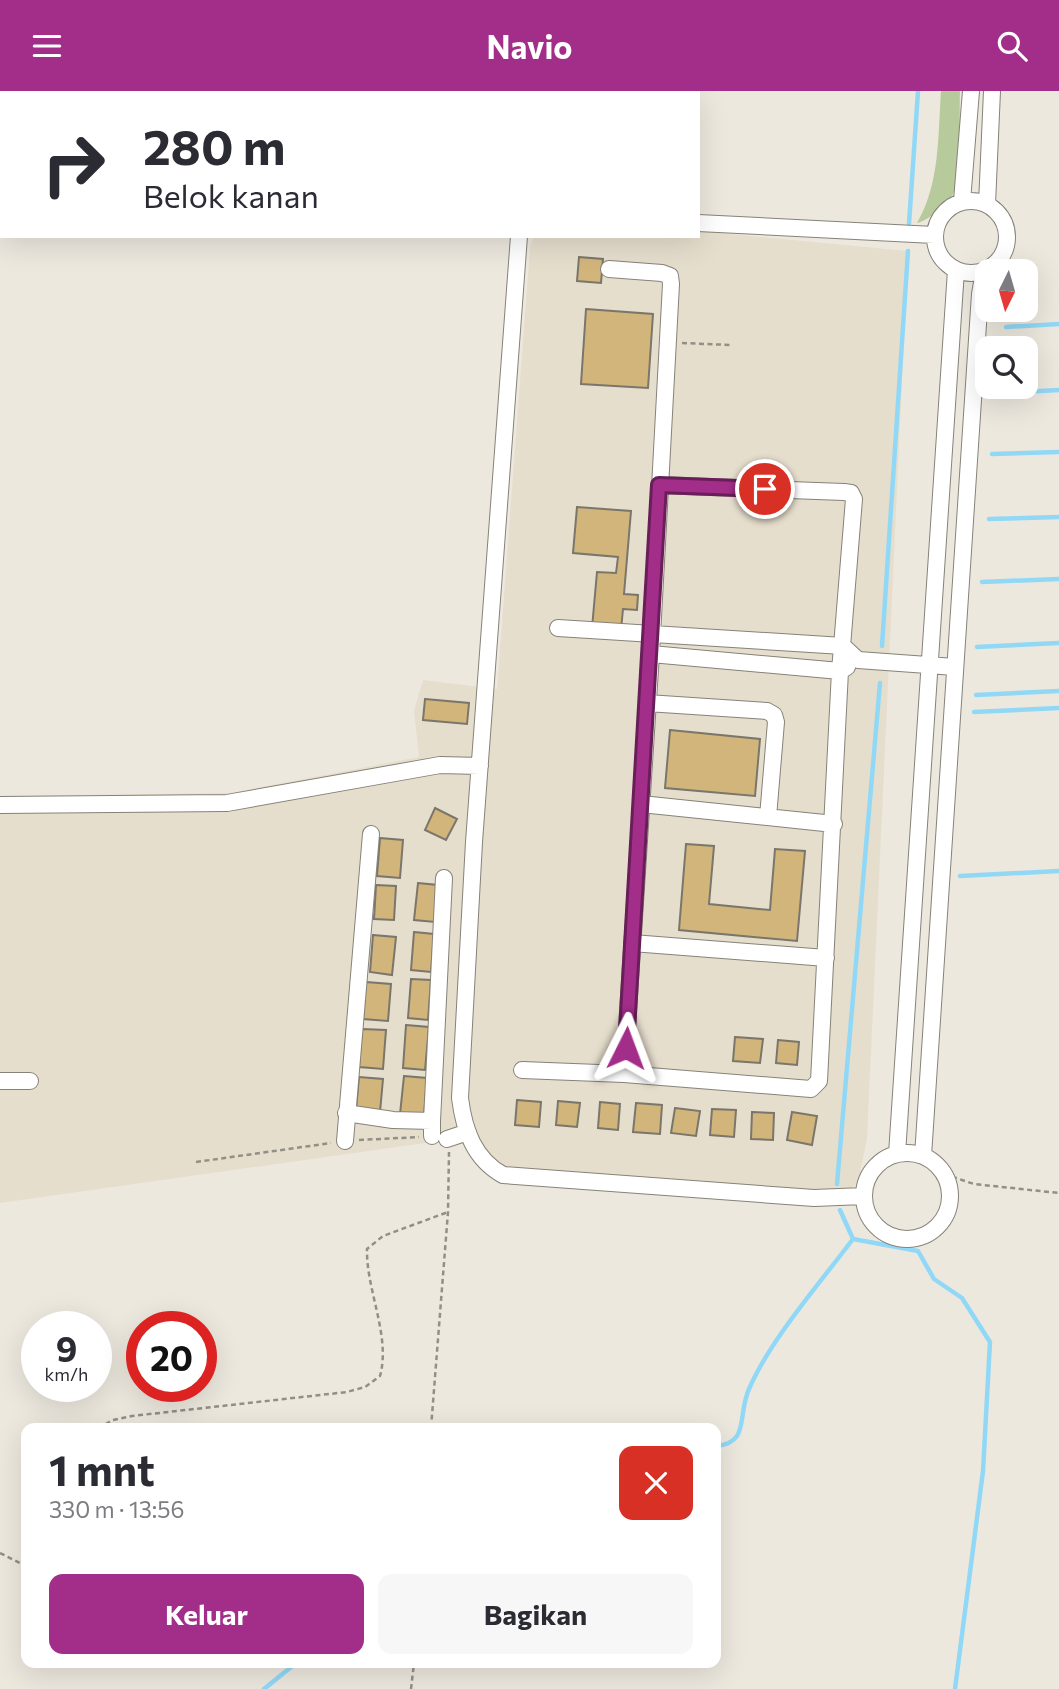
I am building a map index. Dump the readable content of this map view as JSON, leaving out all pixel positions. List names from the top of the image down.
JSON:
{
  "north": "bottom",
  "page": {
    "header": "Navio",
    "turn": ["280 m", "Belok kanan"],
    "speed": "9 km/h",
    "limit": "20",
    "heading": ["1 mnt", "330 m · 13:56"],
    "buttons": ["Keluar", "Bagikan"]
  }
}
